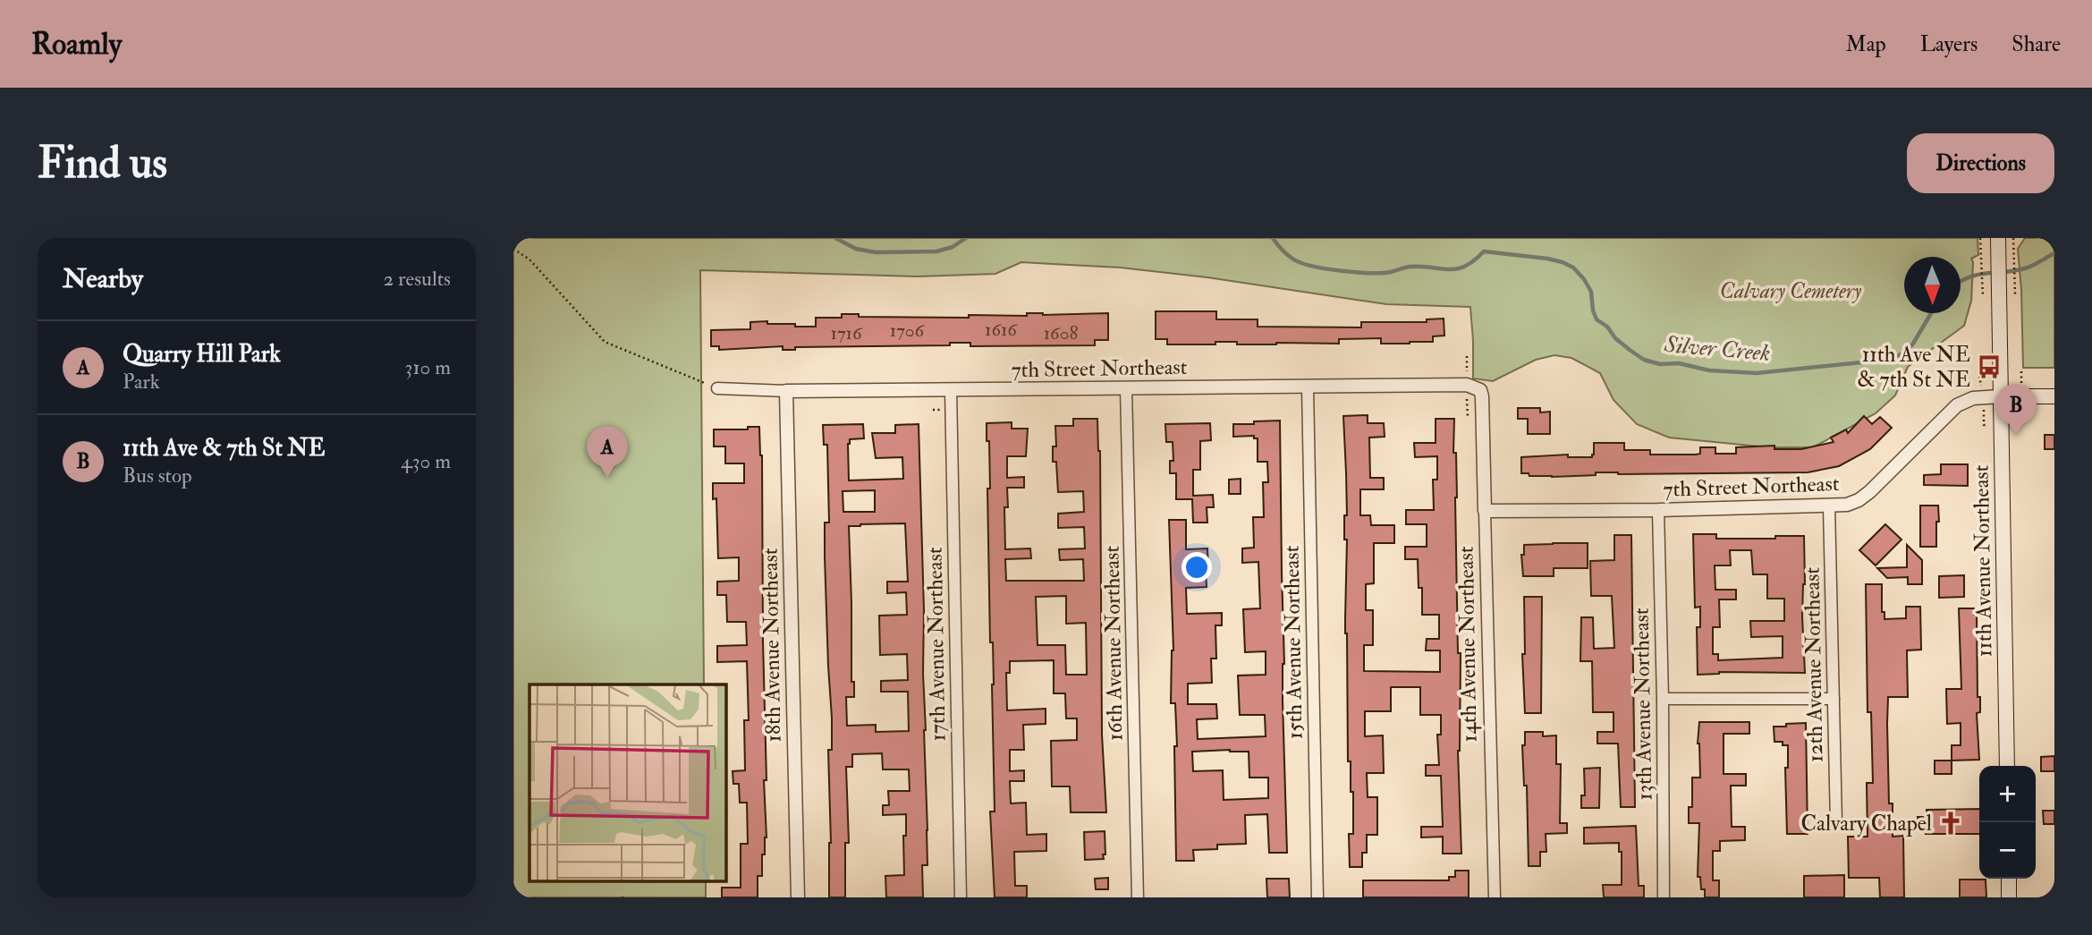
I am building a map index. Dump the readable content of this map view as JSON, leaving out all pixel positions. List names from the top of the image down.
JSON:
{
  "streets": {
    "main road": ["7th Street Northeast", "11th Avenue Northeast"],
    "street": [
      "15th Avenue Northeast",
      "16th Avenue Northeast",
      "17th Avenue Northeast",
      "14th Avenue Northeast",
      "18th Avenue Northeast",
      "12th Avenue Northeast",
      "13th Avenue Northeast"
    ]
  },
  "crossings": [
    ["7th Street Northeast", "11th Avenue Northeast"],
    ["7th Street Northeast", "15th Avenue Northeast"],
    ["7th Street Northeast", "16th Avenue Northeast"],
    ["7th Street Northeast", "17th Avenue Northeast"],
    ["7th Street Northeast", "14th Avenue Northeast"],
    ["7th Street Northeast", "18th Avenue Northeast"],
    ["7th Street Northeast", "12th Avenue Northeast"],
    ["7th Street Northeast", "13th Avenue Northeast"]
  ],
  "water": ["Silver Creek"],
  "parks": ["Calvary Cemetery"],
  "places": {
    "bus stop": ["11th Ave NE & 7th St NE"],
    "church": ["Calvary Chapel"]
  },
  "house_numbers": [
    "1616",
    "1706",
    "1716",
    "1608"
  ],
  "north": "bottom",
  "page": {
    "header": "Roamly",
    "nav": ["Map", "Layers", "Share"],
    "buttons": "Directions",
    "title": "Find us",
    "heading": ["Nearby", "2 results"],
    "list": [
      {
        "mark": "A",
        "name": "Quarry Hill Park",
        "note": "Park",
        "value": "310 m"
      },
      {
        "mark": "B",
        "name": "11th Ave & 7th St NE",
        "note": "Bus stop",
        "value": "430 m"
      }
    ],
    "pins": ["B", "A"],
    "map_buttons": ["+", "−"]
  }
}
